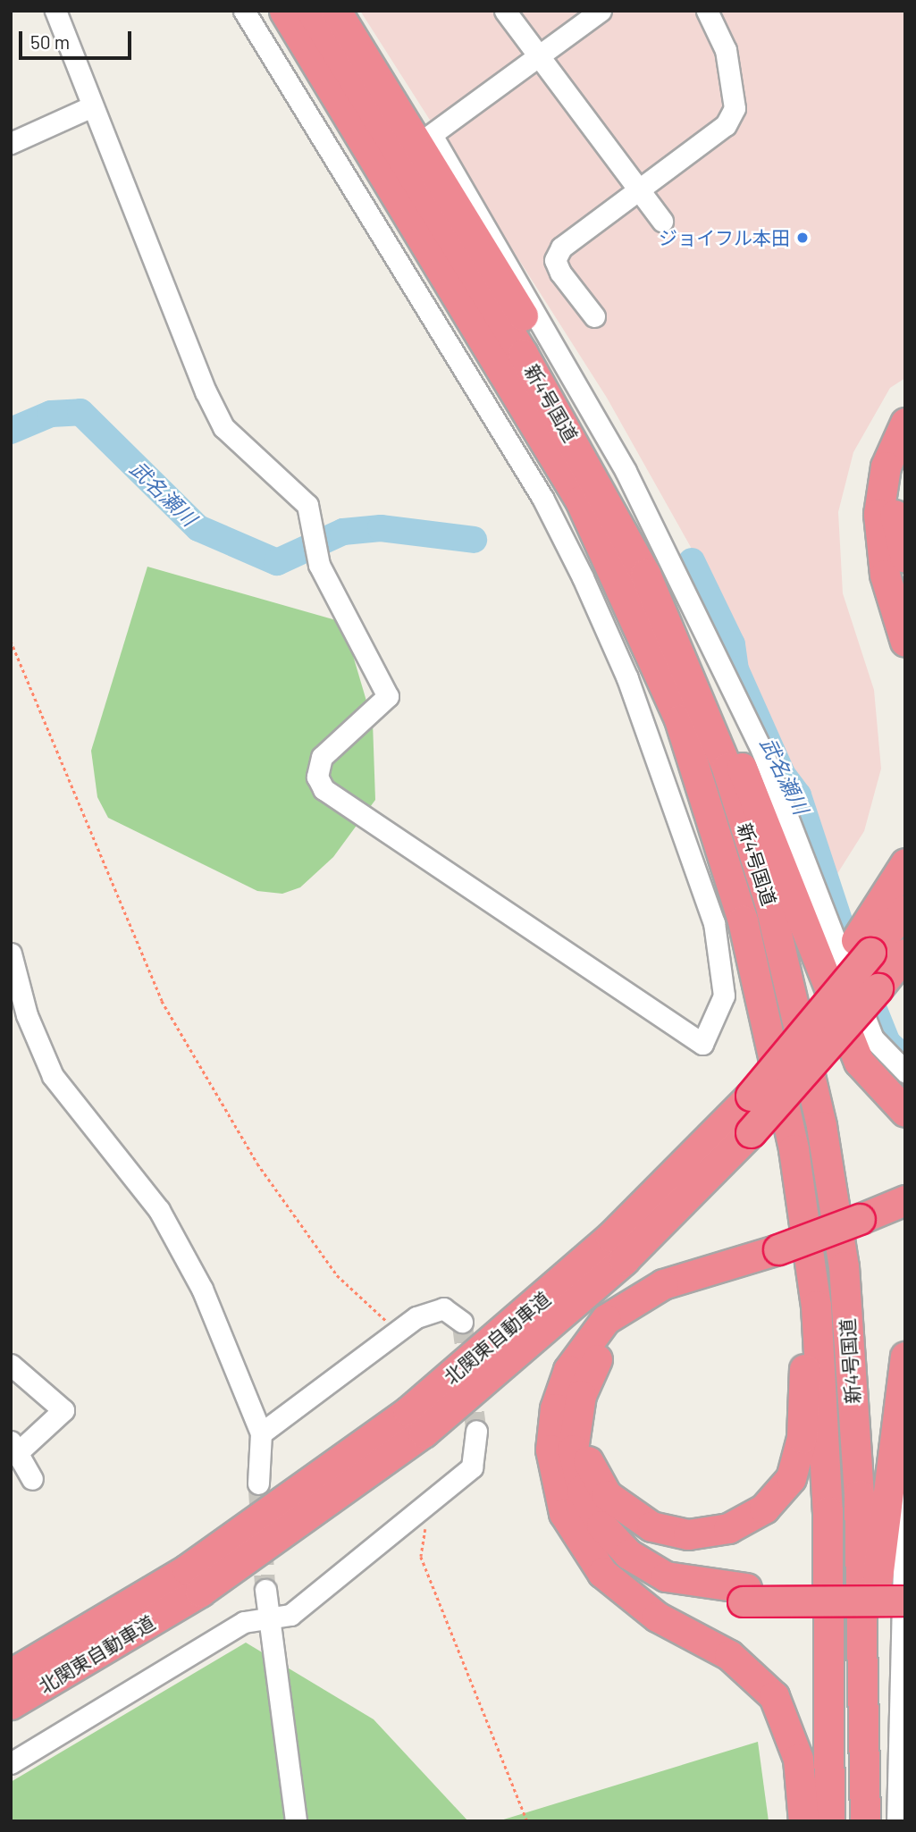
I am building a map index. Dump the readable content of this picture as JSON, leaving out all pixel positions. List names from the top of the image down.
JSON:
{
  "streets": {
    "highway": ["新4号国道", "北関東自動車道"]
  },
  "water": ["武名瀬川"],
  "places": ["ジョイフル本田"],
  "scale_bar": "50 m"
}
